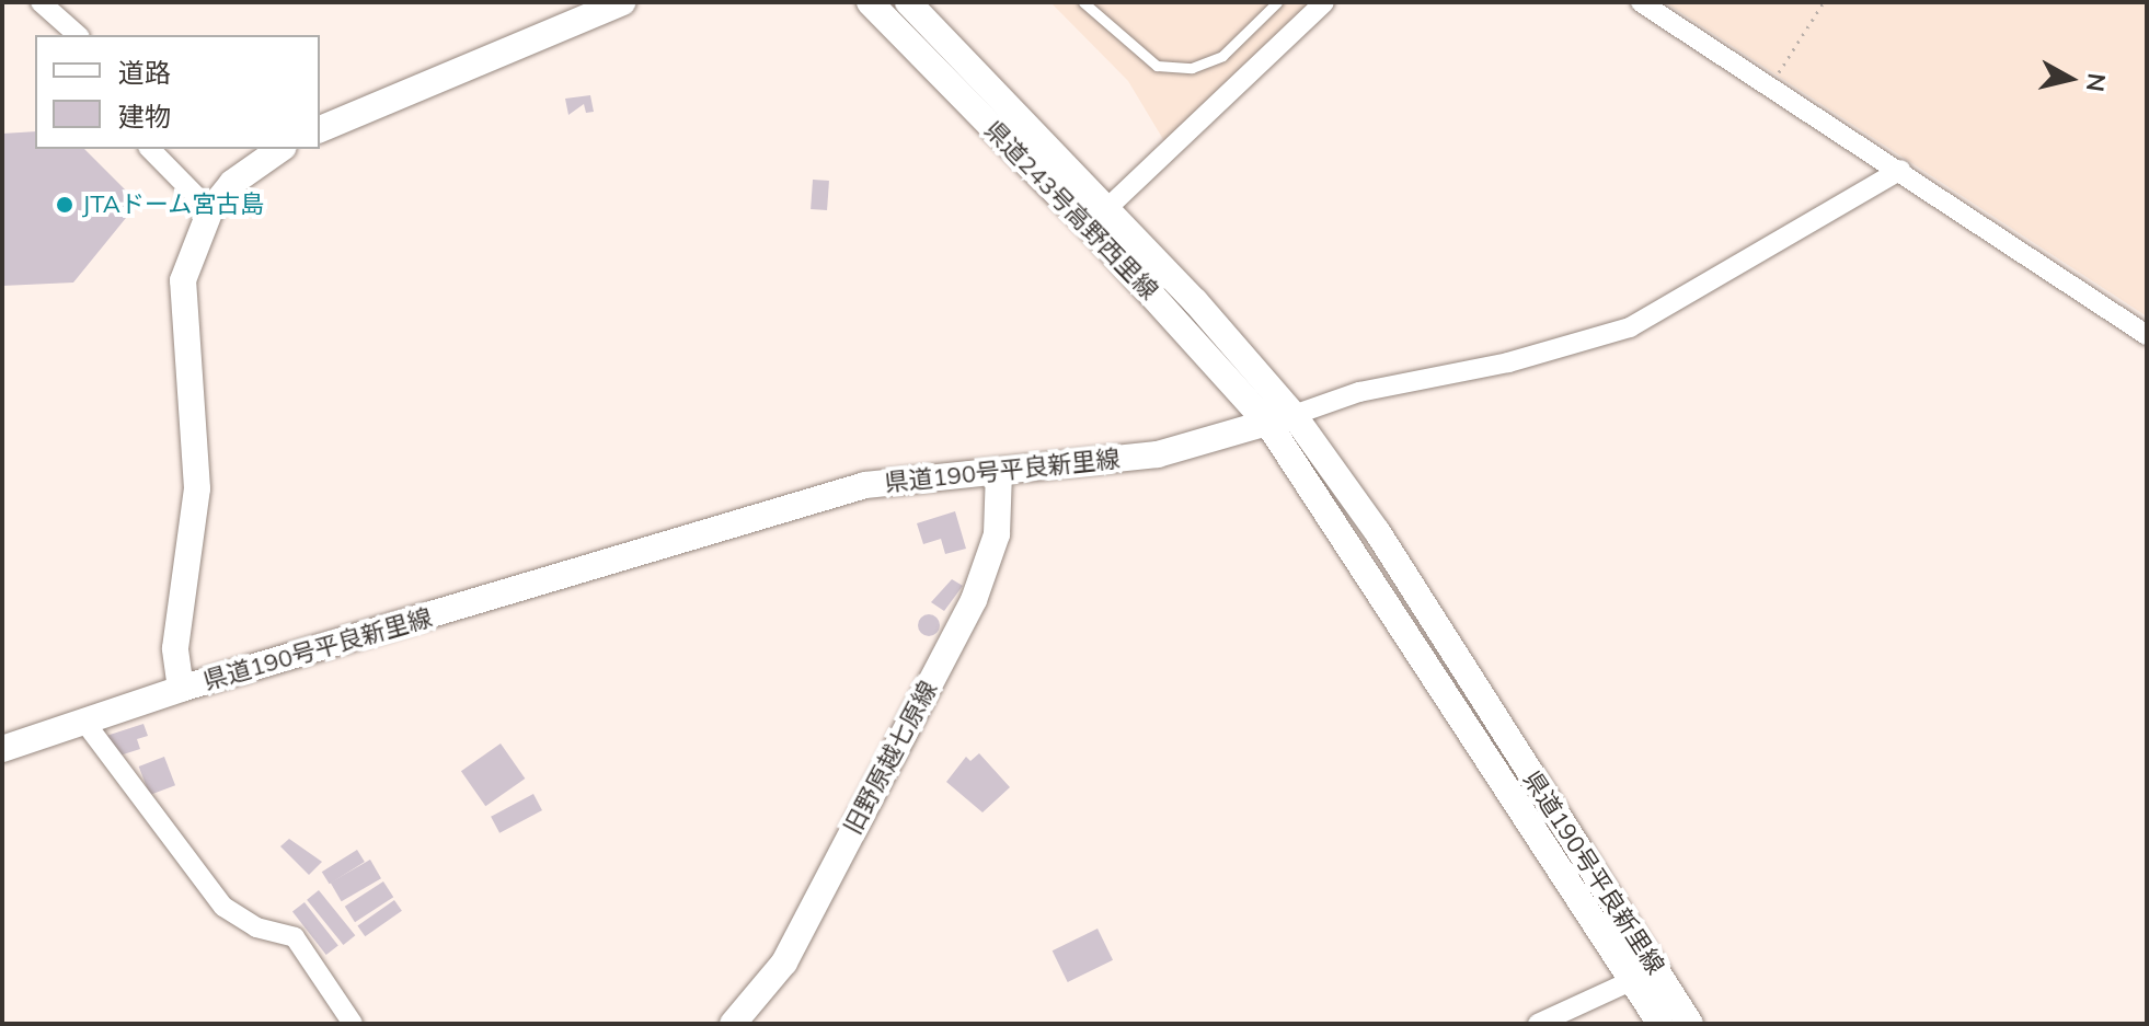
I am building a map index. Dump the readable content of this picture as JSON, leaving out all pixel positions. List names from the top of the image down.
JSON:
{
  "streets": {
    "main road": ["県道243号高野西里線", "県道190号平良新里線", "旧野原越七原線"]
  },
  "crossings": [
    ["県道243号高野西里線", "県道190号平良新里線"],
    ["県道190号平良新里線", "旧野原越七原線"]
  ],
  "places": ["JTAドーム宮古島"],
  "legend": ["道路", "建物"],
  "north": "right"
}
